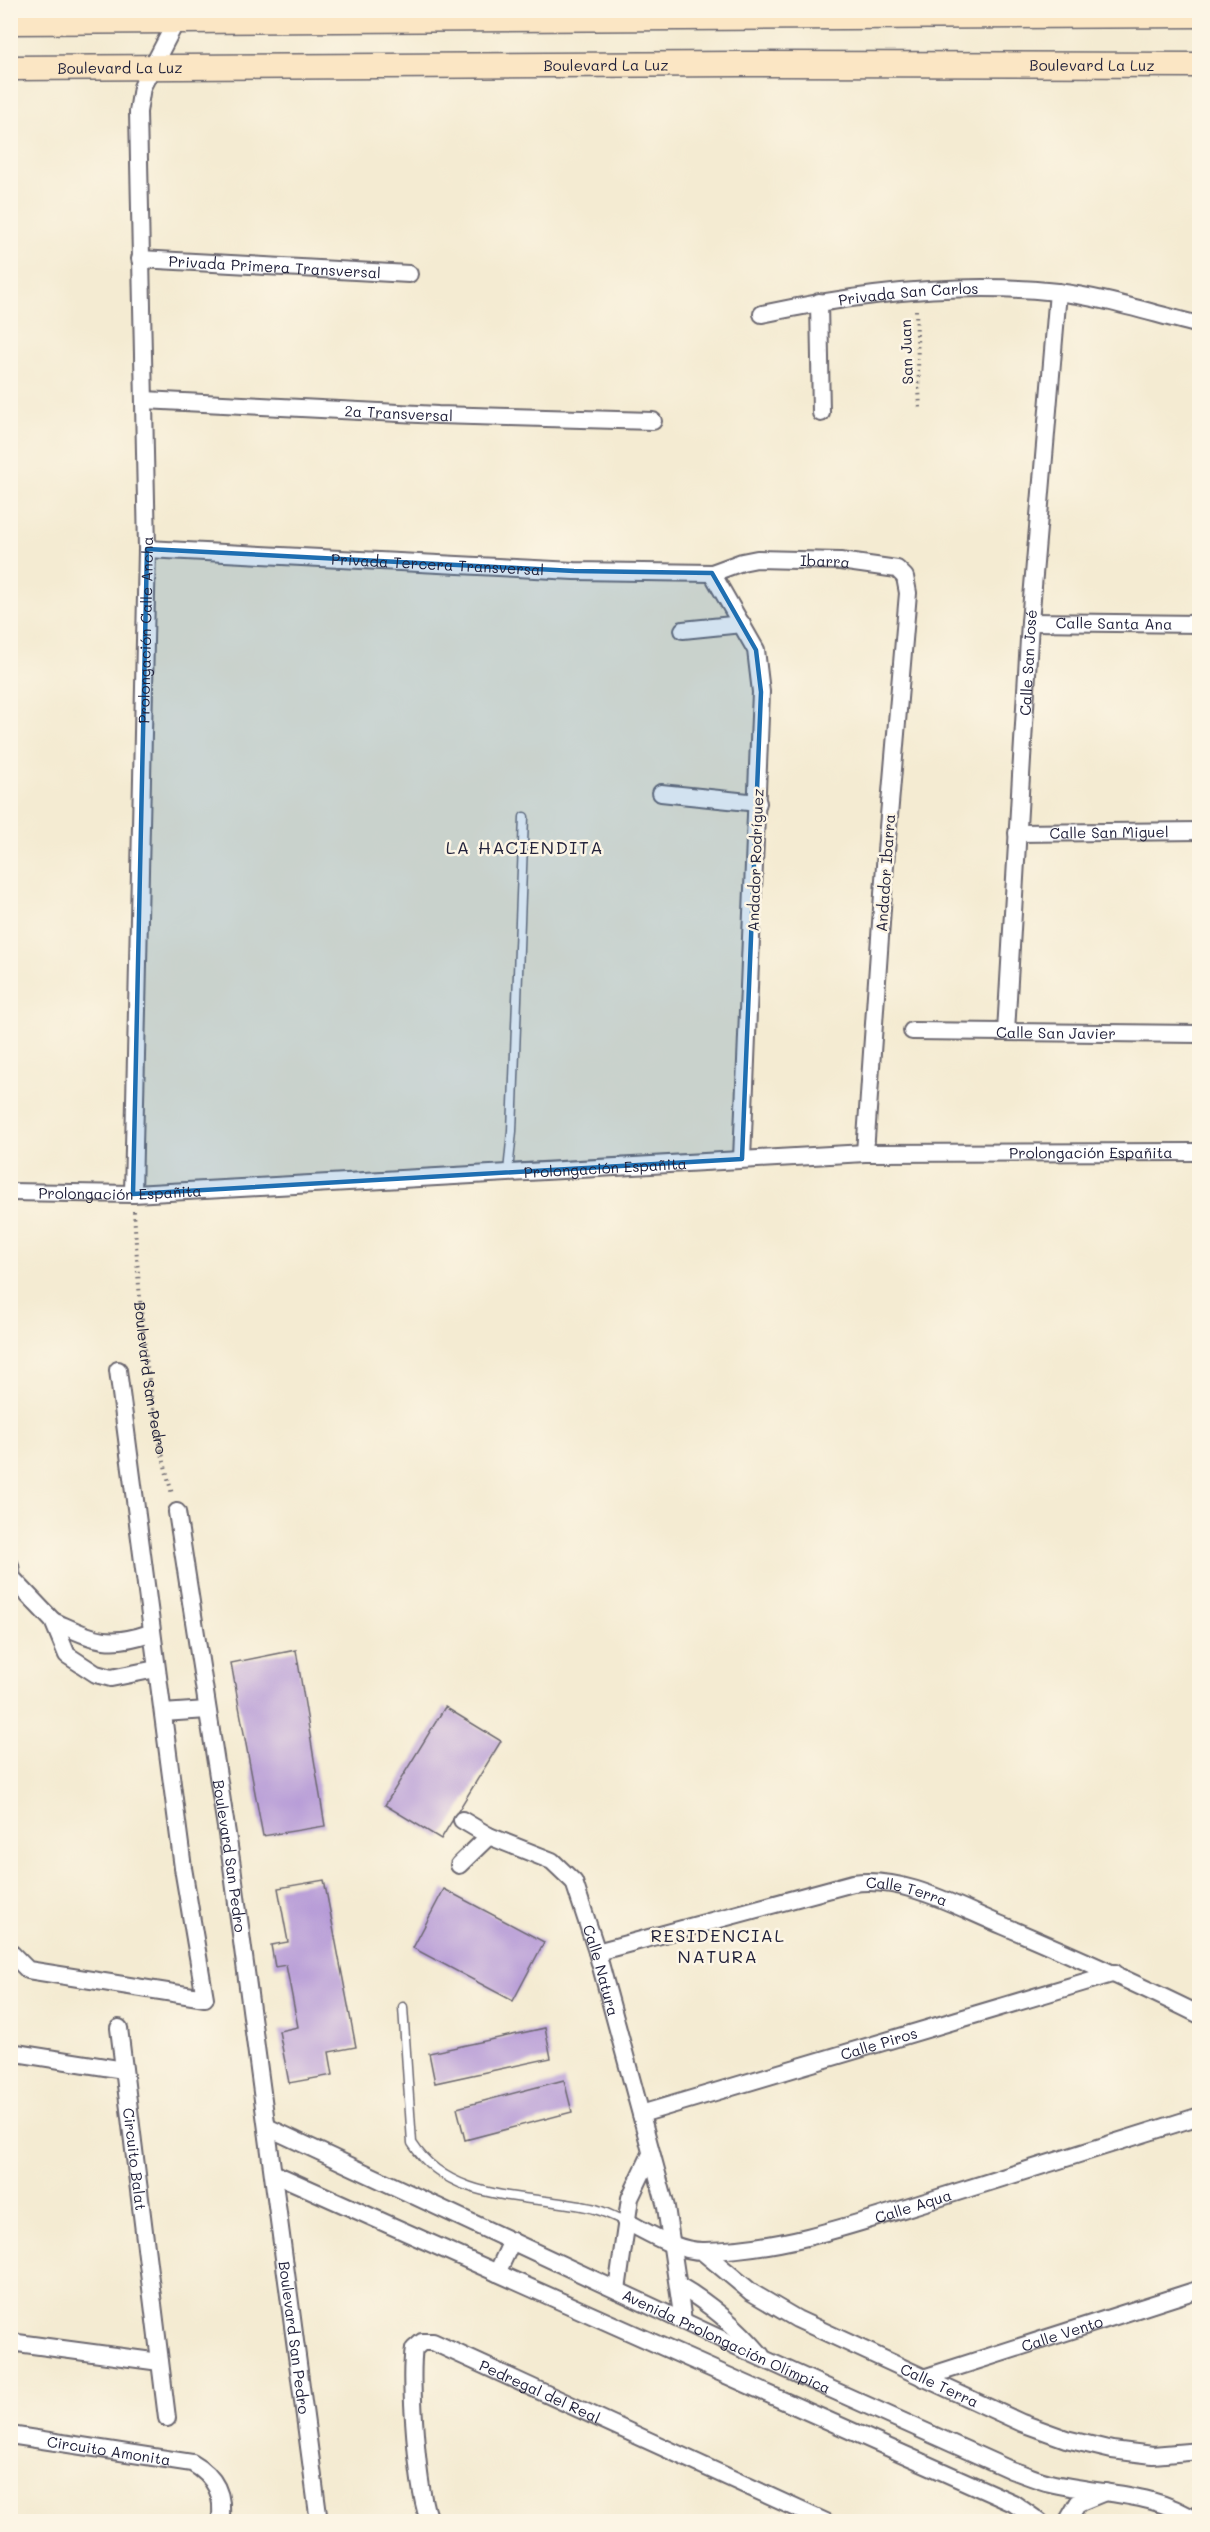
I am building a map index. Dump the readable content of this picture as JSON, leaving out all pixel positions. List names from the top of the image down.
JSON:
{
  "streets": {
    "main road": ["Boulevard La Luz"],
    "street": [
      "Privada Primera Transversal",
      "Privada San Carlos",
      "2a Transversal",
      "Ibarra",
      "Privada Tercera Transversal",
      "Calle Santa Ana",
      "Prolongación Calle Ancha",
      "Calle San José",
      "Calle San Miguel",
      "Andador Rodríguez",
      "Andador Ibarra",
      "Calle San Javier",
      "Prolongación Españita",
      "Boulevard San Pedro",
      "Calle Terra",
      "Calle Natura",
      "Calle Piros",
      "Circuito Balat",
      "Calle Aqua",
      "Calle Vento",
      "Avenida Prolongación Olímpica",
      "Pedregal del Real",
      "Circuito Amonita"
    ],
    "path": ["San Juan"]
  },
  "crossings": [
    ["Boulevard La Luz", "Prolongación Calle Ancha"],
    ["Privada Primera Transversal", "Prolongación Calle Ancha"],
    ["Privada San Carlos", "San Juan"],
    ["Privada San Carlos", "Calle San José"],
    ["2a Transversal", "Prolongación Calle Ancha"],
    ["Ibarra", "Privada Tercera Transversal"],
    ["Ibarra", "Andador Rodríguez"],
    ["Ibarra", "Andador Ibarra"],
    ["Privada Tercera Transversal", "Prolongación Calle Ancha"],
    ["Privada Tercera Transversal", "Andador Rodríguez"],
    ["Calle Santa Ana", "Calle San José"],
    ["Prolongación Calle Ancha", "Prolongación Españita"],
    ["Prolongación Calle Ancha", "Boulevard San Pedro"],
    ["Calle San José", "Calle San Miguel"],
    ["Calle San José", "Calle San Javier"],
    ["Andador Rodríguez", "Prolongación Españita"],
    ["Andador Ibarra", "Prolongación Españita"],
    ["Prolongación Españita", "Boulevard San Pedro"],
    ["Boulevard San Pedro", "Avenida Prolongación Olímpica"],
    ["Calle Terra", "Calle Natura"],
    ["Calle Terra", "Calle Piros"],
    ["Calle Terra", "Calle Aqua"],
    ["Calle Terra", "Calle Vento"],
    ["Calle Natura", "Calle Piros"],
    ["Calle Natura", "Calle Aqua"],
    ["Calle Natura", "Avenida Prolongación Olímpica"]
  ],
  "districts": ["LA HACIENDITA", "RESIDENCIAL NATURA"]
}
